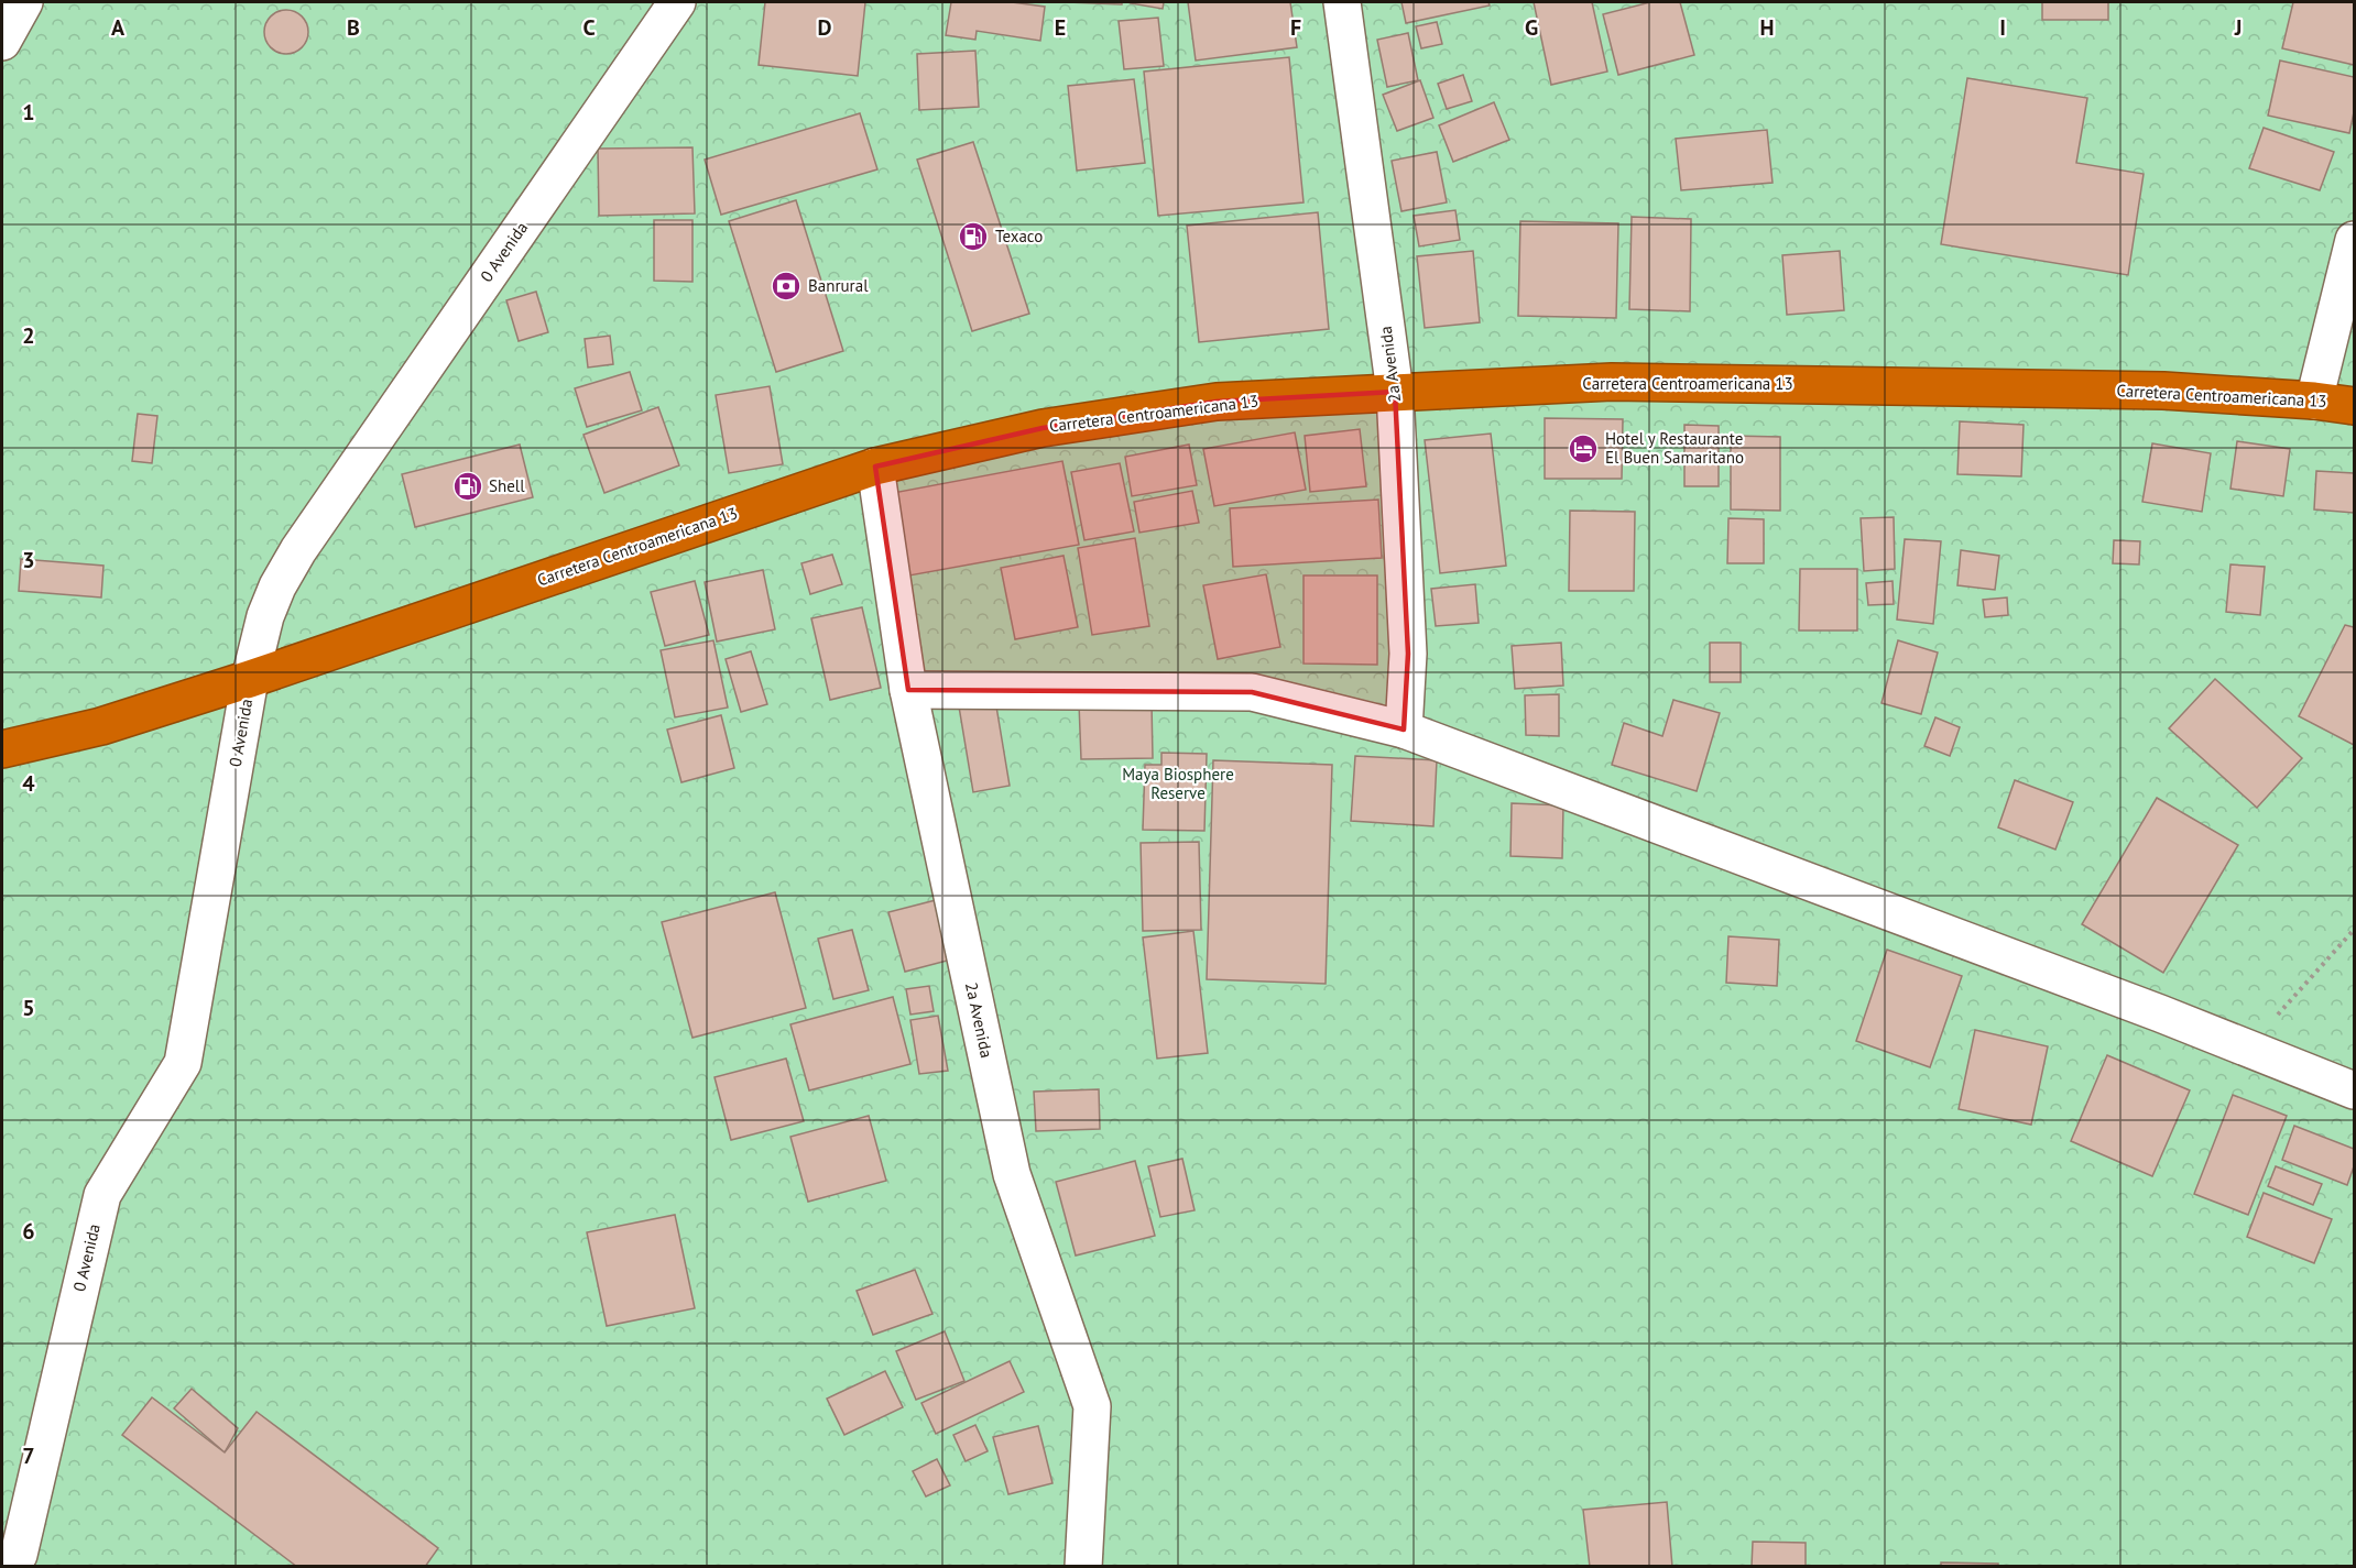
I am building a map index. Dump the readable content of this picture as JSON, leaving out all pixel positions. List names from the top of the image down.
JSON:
{
  "streets": {
    "highway": ["Carretera Centroamericana 13"],
    "street": ["0 Avenida", "2a Avenida"]
  },
  "crossings": [
    ["0 Avenida", "Carretera Centroamericana 13"],
    ["2a Avenida", "Carretera Centroamericana 13"]
  ],
  "parks": ["Maya Biosphere Reserve"],
  "places": {
    "fuel station": ["Texaco", "Shell"],
    "bank": ["Banrural"],
    "hotel": ["Hotel y Restaurante El Buen Samaritano"]
  },
  "grid": {
    "columns": [
      "A",
      "B",
      "C",
      "D",
      "E",
      "F",
      "G",
      "H",
      "I",
      "J"
    ],
    "rows": [
      "1",
      "2",
      "3",
      "4",
      "5",
      "6",
      "7"
    ]
  }
}
